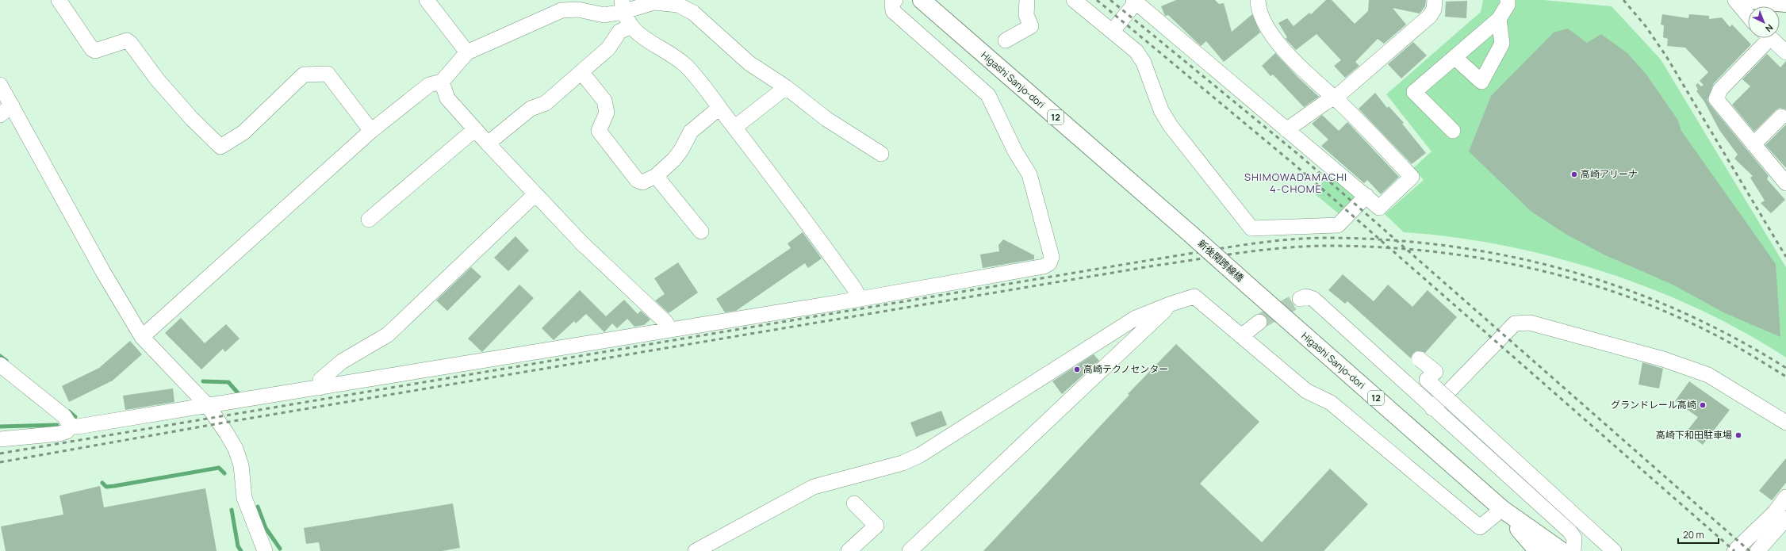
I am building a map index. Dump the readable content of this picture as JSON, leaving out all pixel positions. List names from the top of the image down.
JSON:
{
  "streets": {
    "main road": ["Higashi Sanjo-dori", "12", "新後閑跨線橋"]
  },
  "crossings": [
    ["Higashi Sanjo-dori", "新後閑跨線橋"]
  ],
  "districts": ["SHIMOWADAMACHI 4-CHOME"],
  "places": [
    "高崎アリーナ",
    "高崎テクノセンター",
    "グランドレール高崎",
    "高崎下和田駐車場"
  ],
  "scale_bar": "20 m",
  "north": "bottom right"
}
